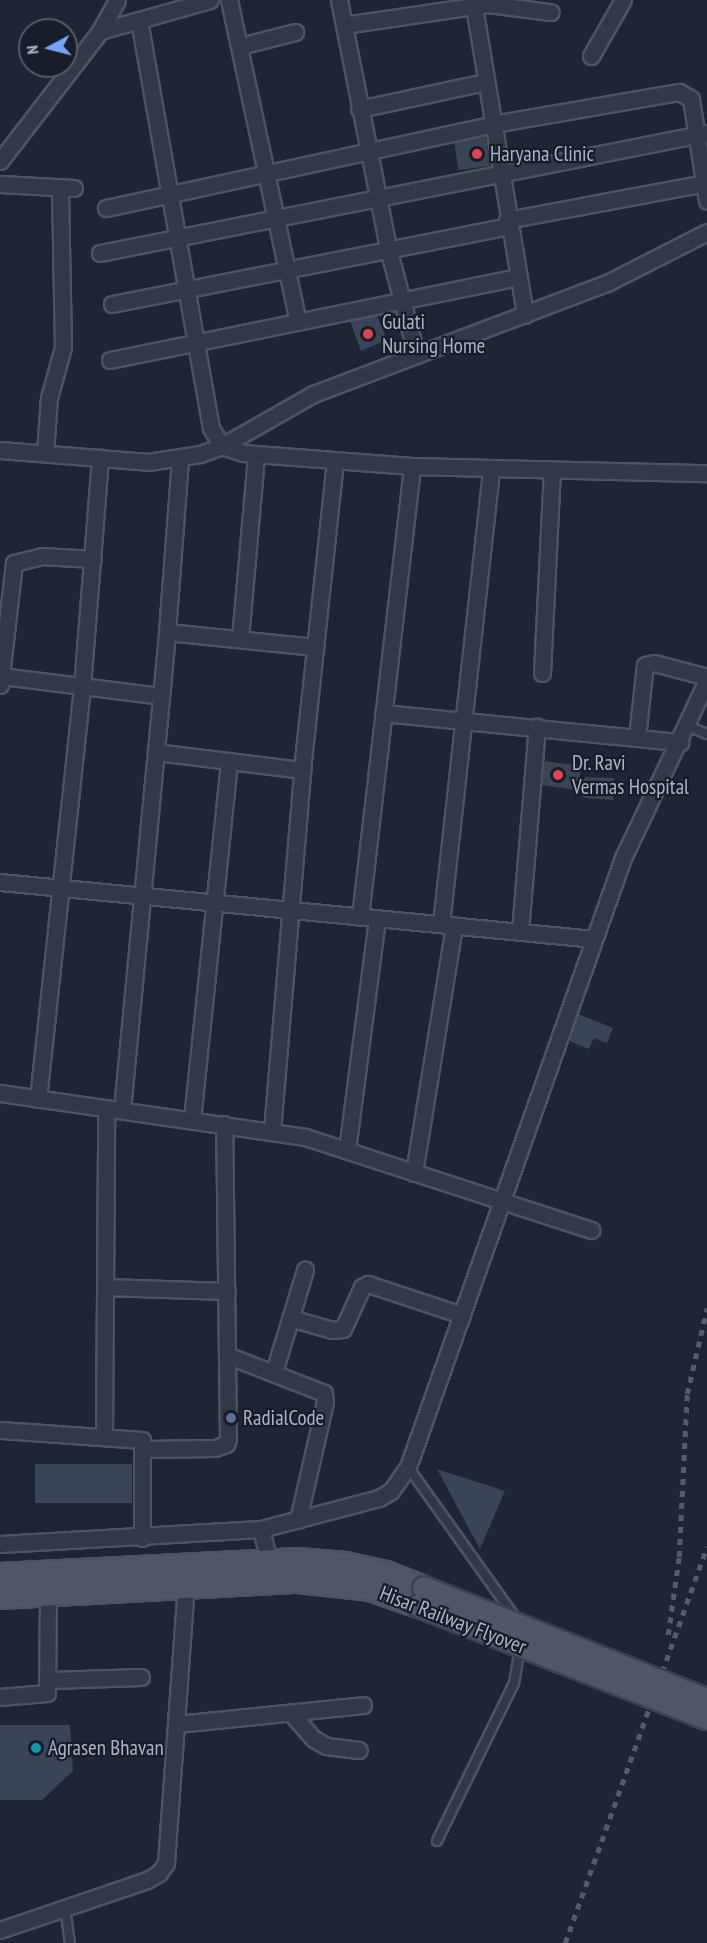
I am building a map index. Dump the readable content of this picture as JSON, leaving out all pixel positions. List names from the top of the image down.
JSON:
{
  "streets": {
    "main road": ["Hisar Railway Flyover"]
  },
  "places": [
    "Haryana Clinic",
    "Gulati Nursing Home",
    "Dr. Ravi Vermas Hospital",
    "RadialCode",
    "Agrasen Bhavan"
  ],
  "north": "left"
}
